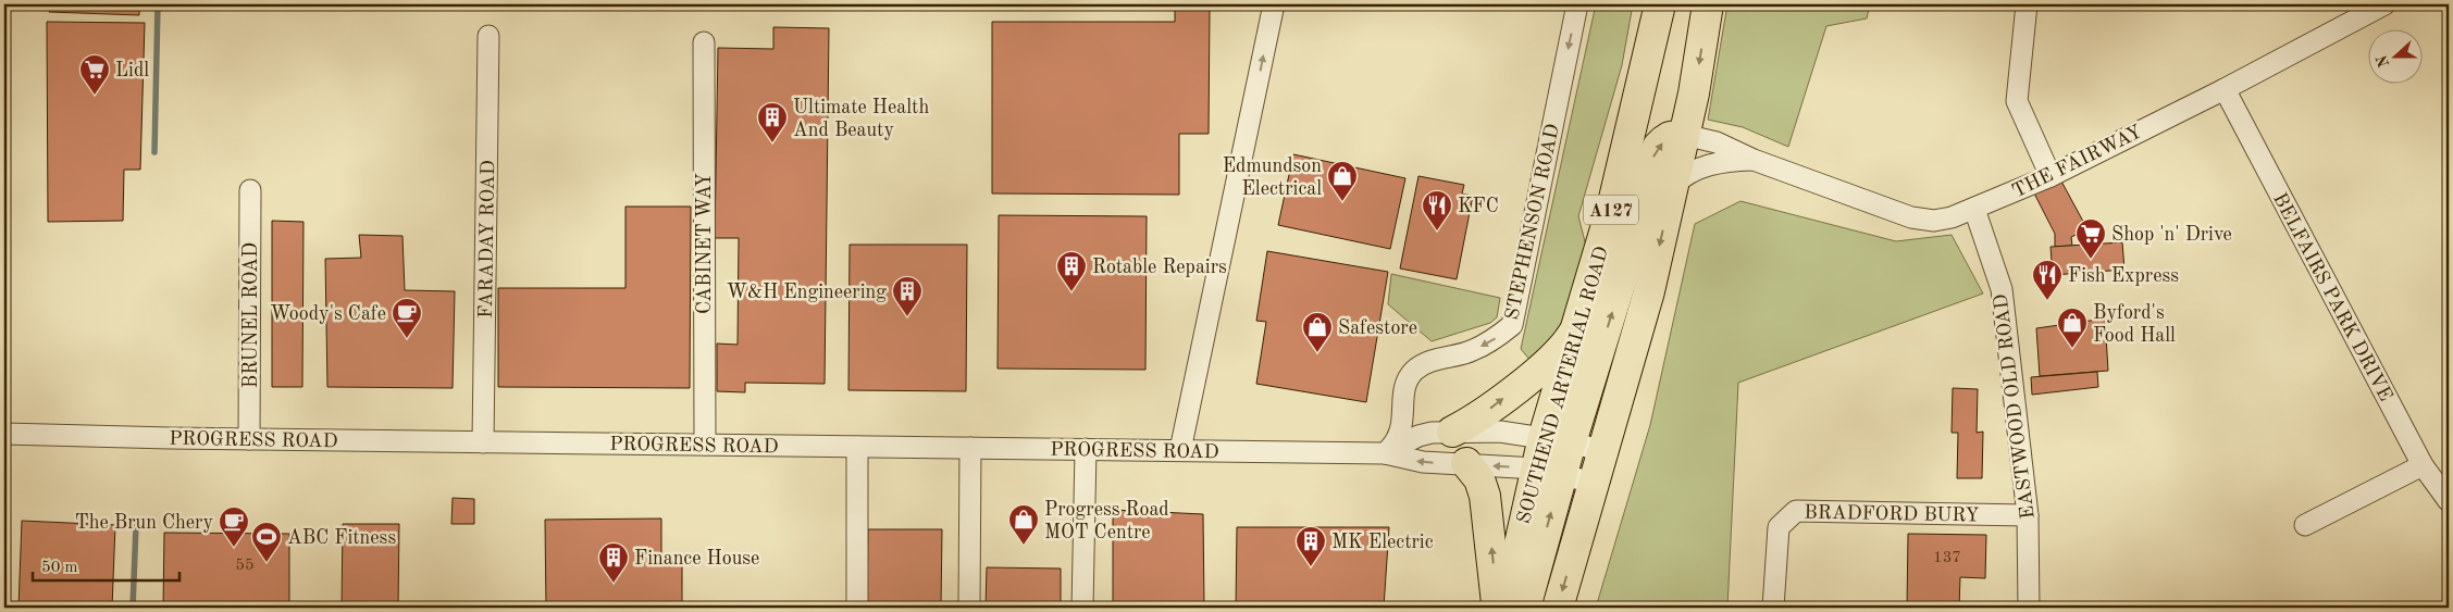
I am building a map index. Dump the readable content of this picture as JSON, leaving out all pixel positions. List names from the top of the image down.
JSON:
{
  "streets": {
    "highway": ["A127", "SOUTHEND ARTERIAL ROAD"],
    "street": [
      "THE FAIRWAY",
      "STEPHENSON ROAD",
      "FARADAY ROAD",
      "CABINET WAY",
      "BELFAIRS PARK DRIVE",
      "BRUNEL ROAD",
      "EASTWOOD OLD ROAD",
      "PROGRESS ROAD",
      "BRADFORD BURY"
    ]
  },
  "crossings": [
    ["THE FAIRWAY", "A127"],
    ["THE FAIRWAY", "BELFAIRS PARK DRIVE"],
    ["THE FAIRWAY", "EASTWOOD OLD ROAD"],
    ["A127", "SOUTHEND ARTERIAL ROAD"],
    ["A127", "PROGRESS ROAD"],
    ["STEPHENSON ROAD", "PROGRESS ROAD"],
    ["FARADAY ROAD", "PROGRESS ROAD"],
    ["CABINET WAY", "PROGRESS ROAD"],
    ["BRUNEL ROAD", "PROGRESS ROAD"],
    ["SOUTHEND ARTERIAL ROAD", "PROGRESS ROAD"],
    ["EASTWOOD OLD ROAD", "BRADFORD BURY"]
  ],
  "one_way": ["STEPHENSON ROAD"],
  "places": {
    "supermarket": ["Lidl", "Shop 'n' Drive"],
    "building": [
      "Ultimate Health And Beauty",
      "Rotable Repairs",
      "W&H Engineering",
      "MK Electric",
      "Finance House"
    ],
    "shop": [
      "Edmundson Electrical",
      "Byford's Food Hall",
      "Safestore",
      "Progress Road MOT Centre"
    ],
    "restaurant": ["KFC", "Fish Express"],
    "cafe": ["Woody's Cafe", "The Brun Chery"],
    "sports": ["ABC Fitness"]
  },
  "house_numbers": ["137", "55"],
  "scale_bar": "50 m",
  "north": "left"
}
